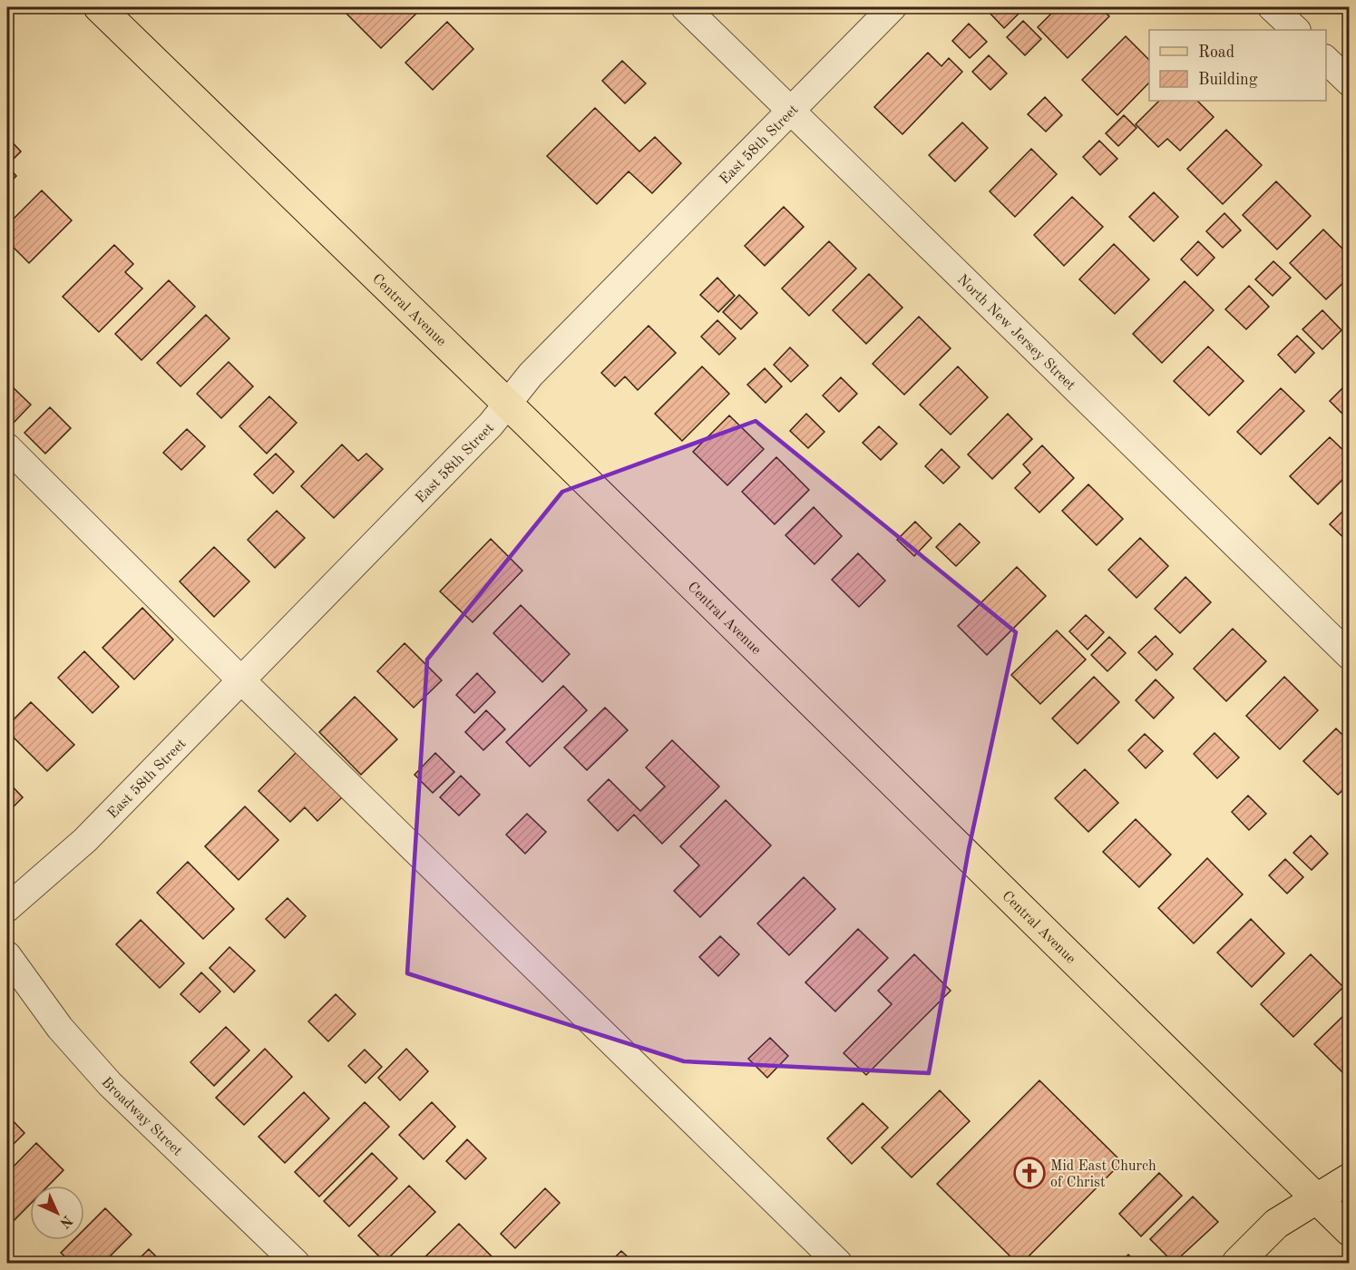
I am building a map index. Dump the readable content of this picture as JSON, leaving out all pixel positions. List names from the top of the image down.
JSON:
{
  "streets": {
    "main road": ["Central Avenue"],
    "street": ["East 58th Street", "North New Jersey Street", "Broadway Street"]
  },
  "crossings": [
    ["East 58th Street", "Central Avenue"],
    ["East 58th Street", "North New Jersey Street"]
  ],
  "places": {
    "church": ["Mid East Church of Christ"]
  },
  "legend": ["Road", "Building"],
  "north": "bottom right"
}
